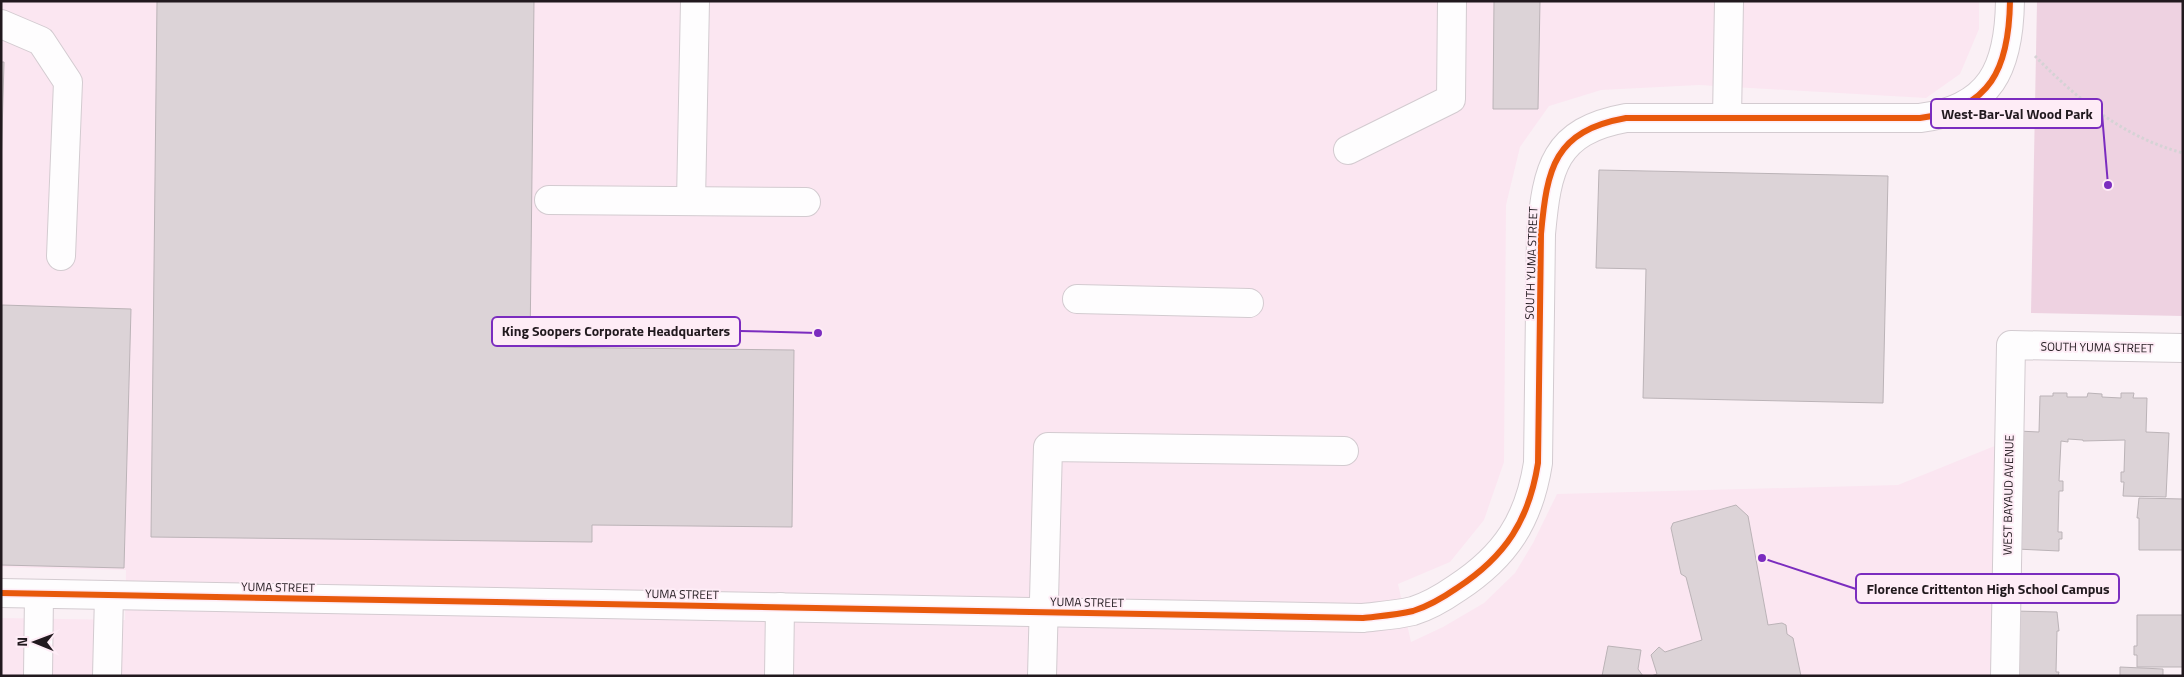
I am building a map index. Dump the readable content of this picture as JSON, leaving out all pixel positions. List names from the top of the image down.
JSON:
{
  "streets": {
    "street": ["SOUTH YUMA STREET", "WEST BAYAUD AVENUE", "YUMA STREET"]
  },
  "crossings": [
    ["SOUTH YUMA STREET", "WEST BAYAUD AVENUE"],
    ["SOUTH YUMA STREET", "YUMA STREET"]
  ],
  "places": ["West-Bar-Val Wood Park", "King Soopers Corporate Headquarters", "Florence Crittenton High School Campus"],
  "north": "left"
}
